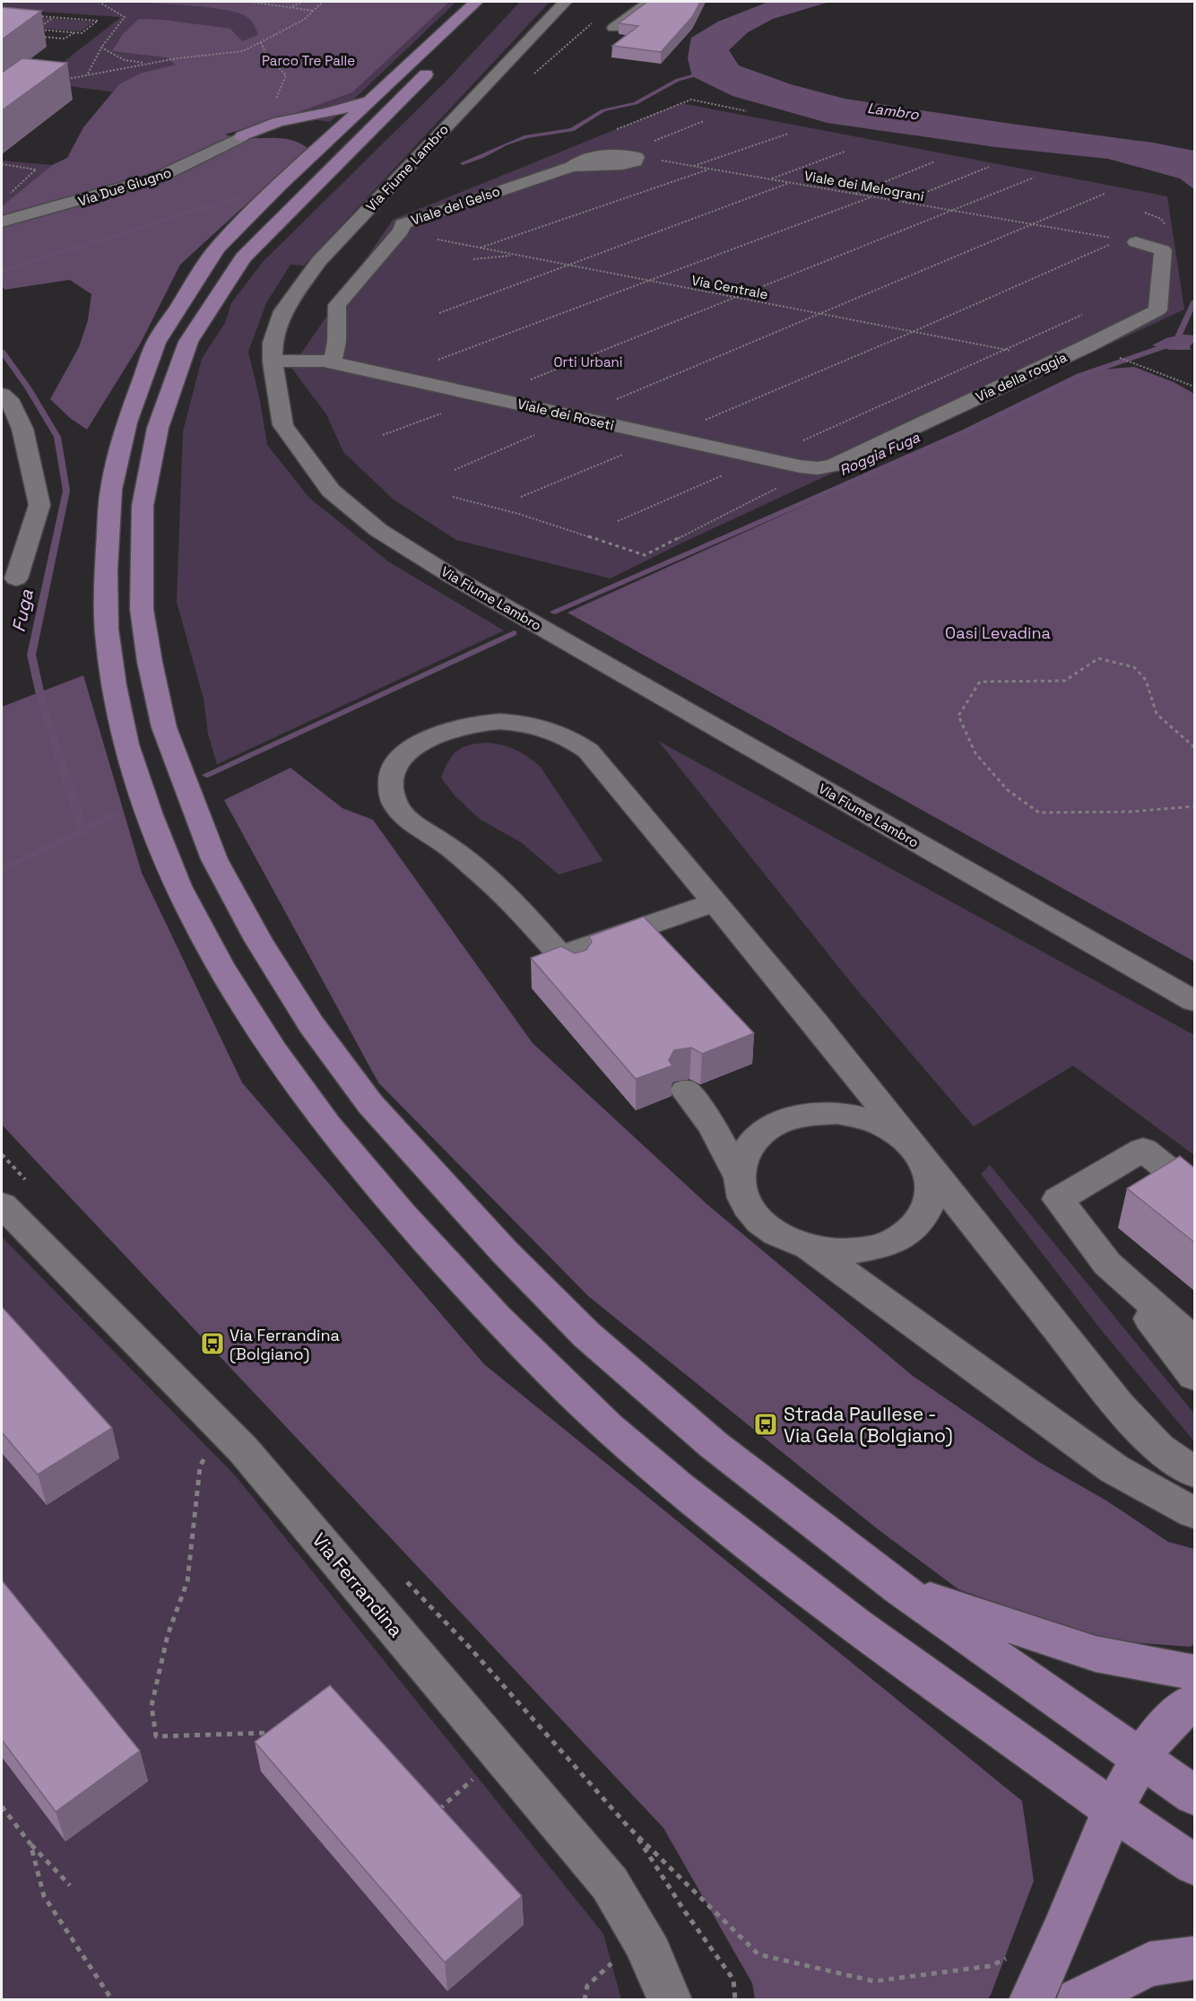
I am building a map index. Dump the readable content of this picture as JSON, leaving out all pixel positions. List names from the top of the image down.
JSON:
{
  "streets": {
    "street": [
      "Via Fiume Lambro",
      "Via Due Giugno",
      "Viale del Gelso",
      "Via della roggia",
      "Viale dei Roseti",
      "Via Ferrandina"
    ],
    "path": ["Viale dei Melograni", "Via Centrale"]
  },
  "crossings": [
    ["Via Fiume Lambro", "Viale dei Roseti"],
    ["Viale dei Melograni", "Viale del Gelso"],
    ["Viale dei Melograni", "Via della roggia"],
    ["Viale del Gelso", "Via Centrale"],
    ["Viale del Gelso", "Viale dei Roseti"],
    ["Via Centrale", "Via della roggia"],
    ["Via della roggia", "Viale dei Roseti"]
  ],
  "water": ["Lambro", "Roggia Fuga", "Fuga"],
  "parks": ["Parco Tre Palle", "Orti Urbani", "Oasi Levadina"],
  "places": {
    "bus stop": ["Via Ferrandina (Bolgiano)", "Strada Paullese - Via Gela (Bolgiano)"]
  }
}
